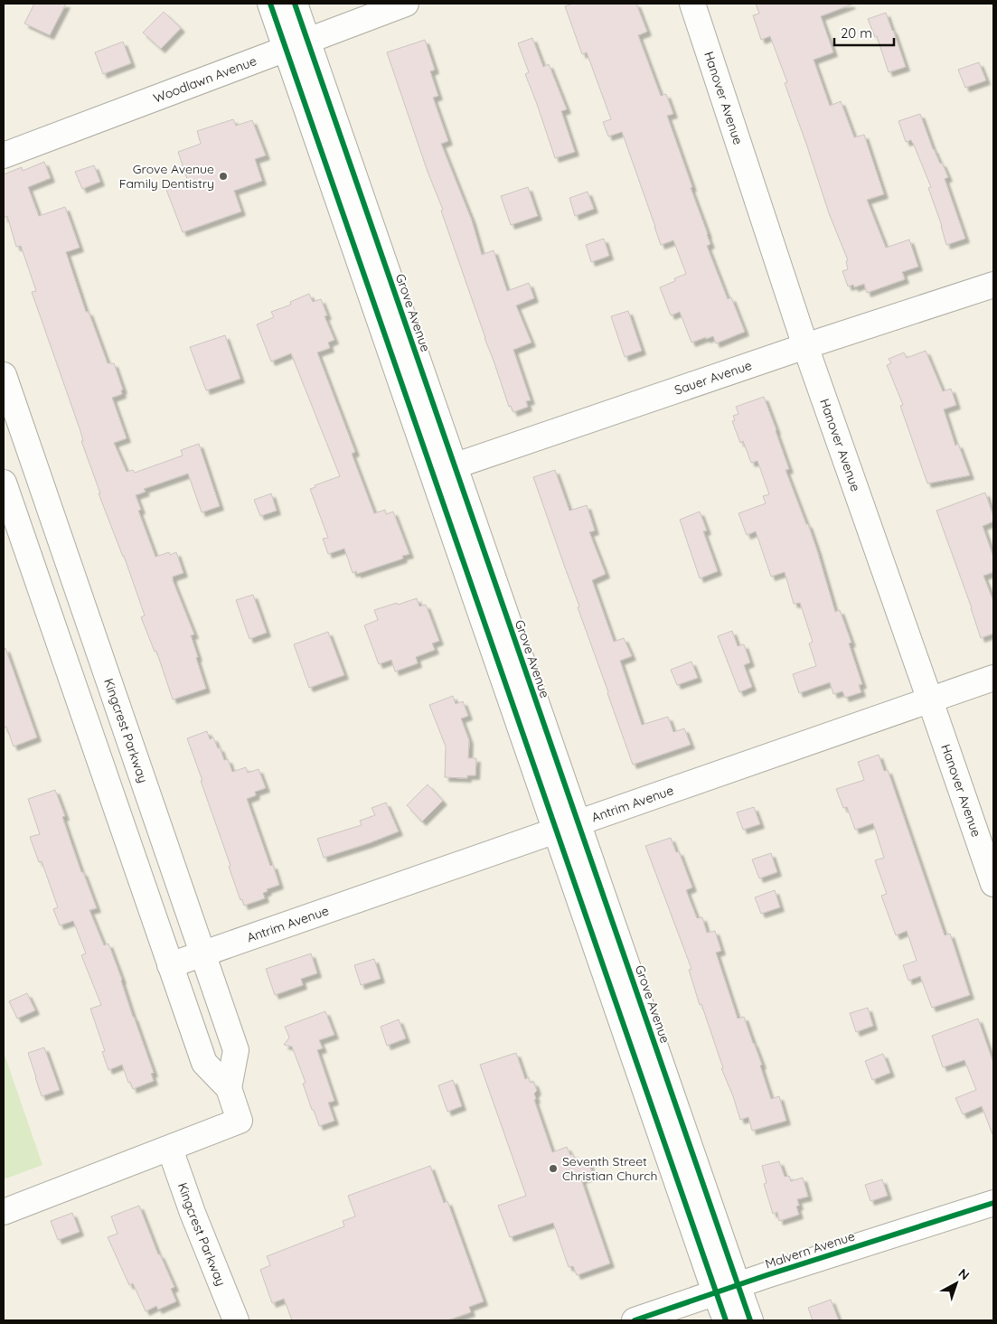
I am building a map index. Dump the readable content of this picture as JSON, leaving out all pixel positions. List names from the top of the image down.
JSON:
{
  "streets": {
    "street": [
      "Woodlawn Avenue",
      "Hanover Avenue",
      "Grove Avenue",
      "Sauer Avenue",
      "Kingcrest Parkway",
      "Antrim Avenue",
      "Malvern Avenue"
    ]
  },
  "crossings": [
    ["Woodlawn Avenue", "Grove Avenue"],
    ["Hanover Avenue", "Sauer Avenue"],
    ["Hanover Avenue", "Antrim Avenue"],
    ["Grove Avenue", "Sauer Avenue"],
    ["Grove Avenue", "Antrim Avenue"],
    ["Grove Avenue", "Malvern Avenue"],
    ["Kingcrest Parkway", "Antrim Avenue"]
  ],
  "places": ["Grove Avenue Family Dentistry", "Seventh Street Christian Church"],
  "scale_bar": "20 m",
  "north": "top right"
}
